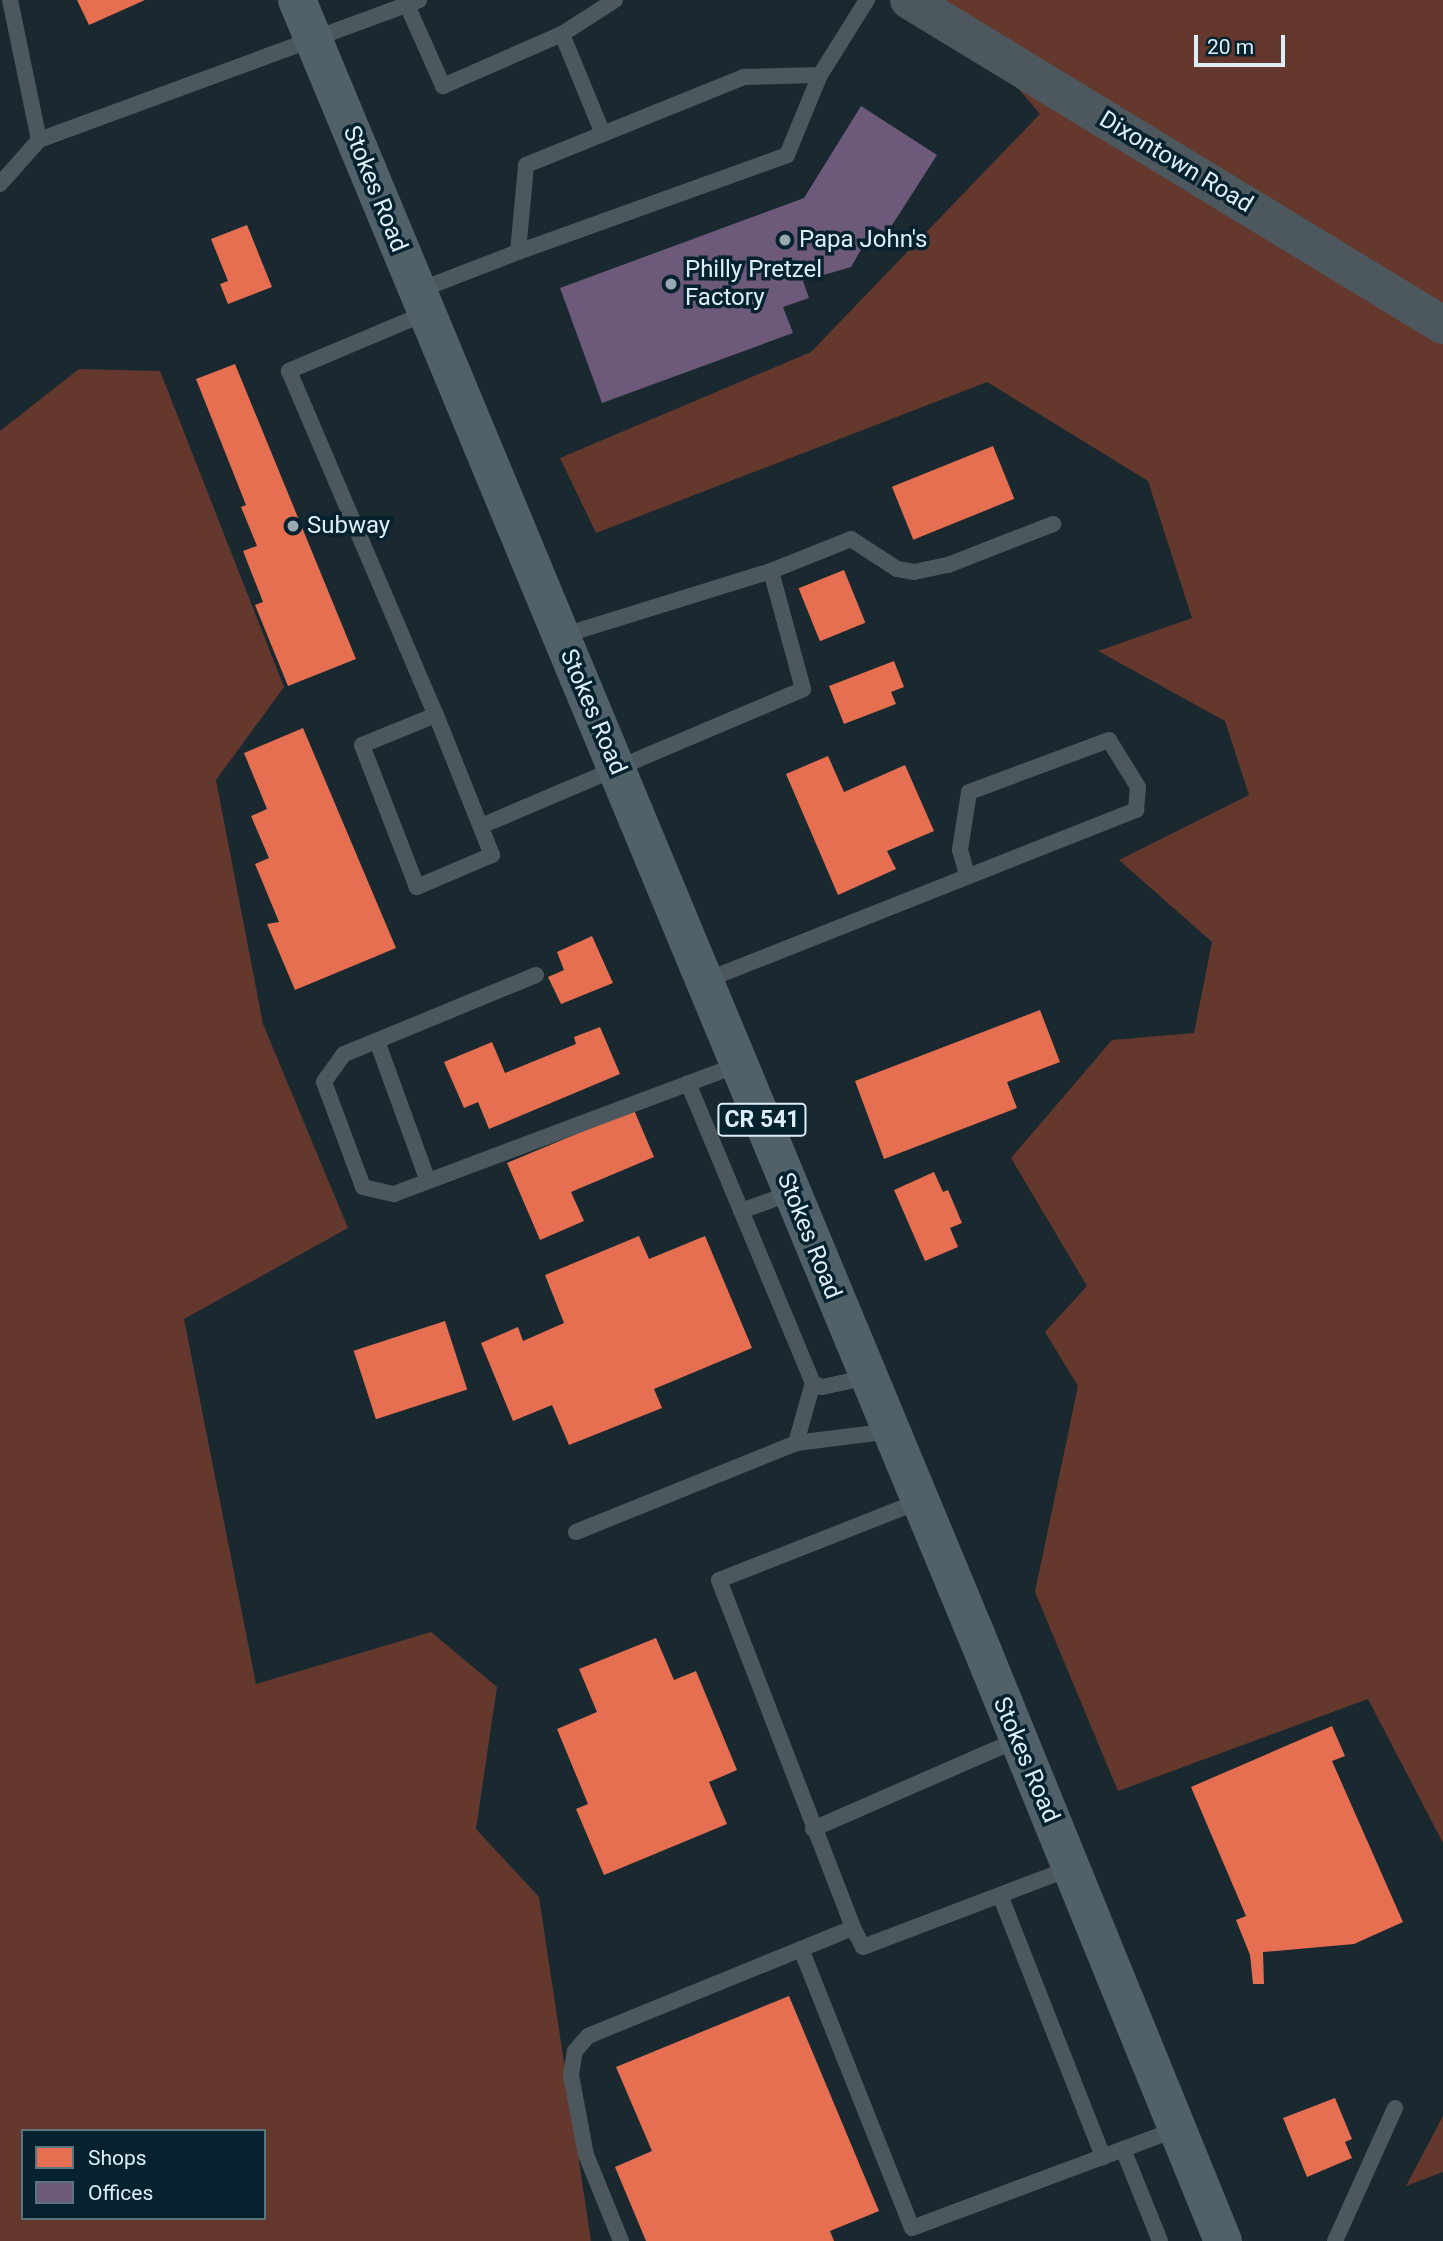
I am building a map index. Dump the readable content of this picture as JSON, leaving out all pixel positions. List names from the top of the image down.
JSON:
{
  "streets": {
    "main road": ["Stokes Road", "CR 541"],
    "street": ["Dixontown Road"]
  },
  "places": ["Papa John's", "Philly Pretzel Factory", "Subway"],
  "legend": ["Shops", "Offices"],
  "scale_bar": "20 m"
}
